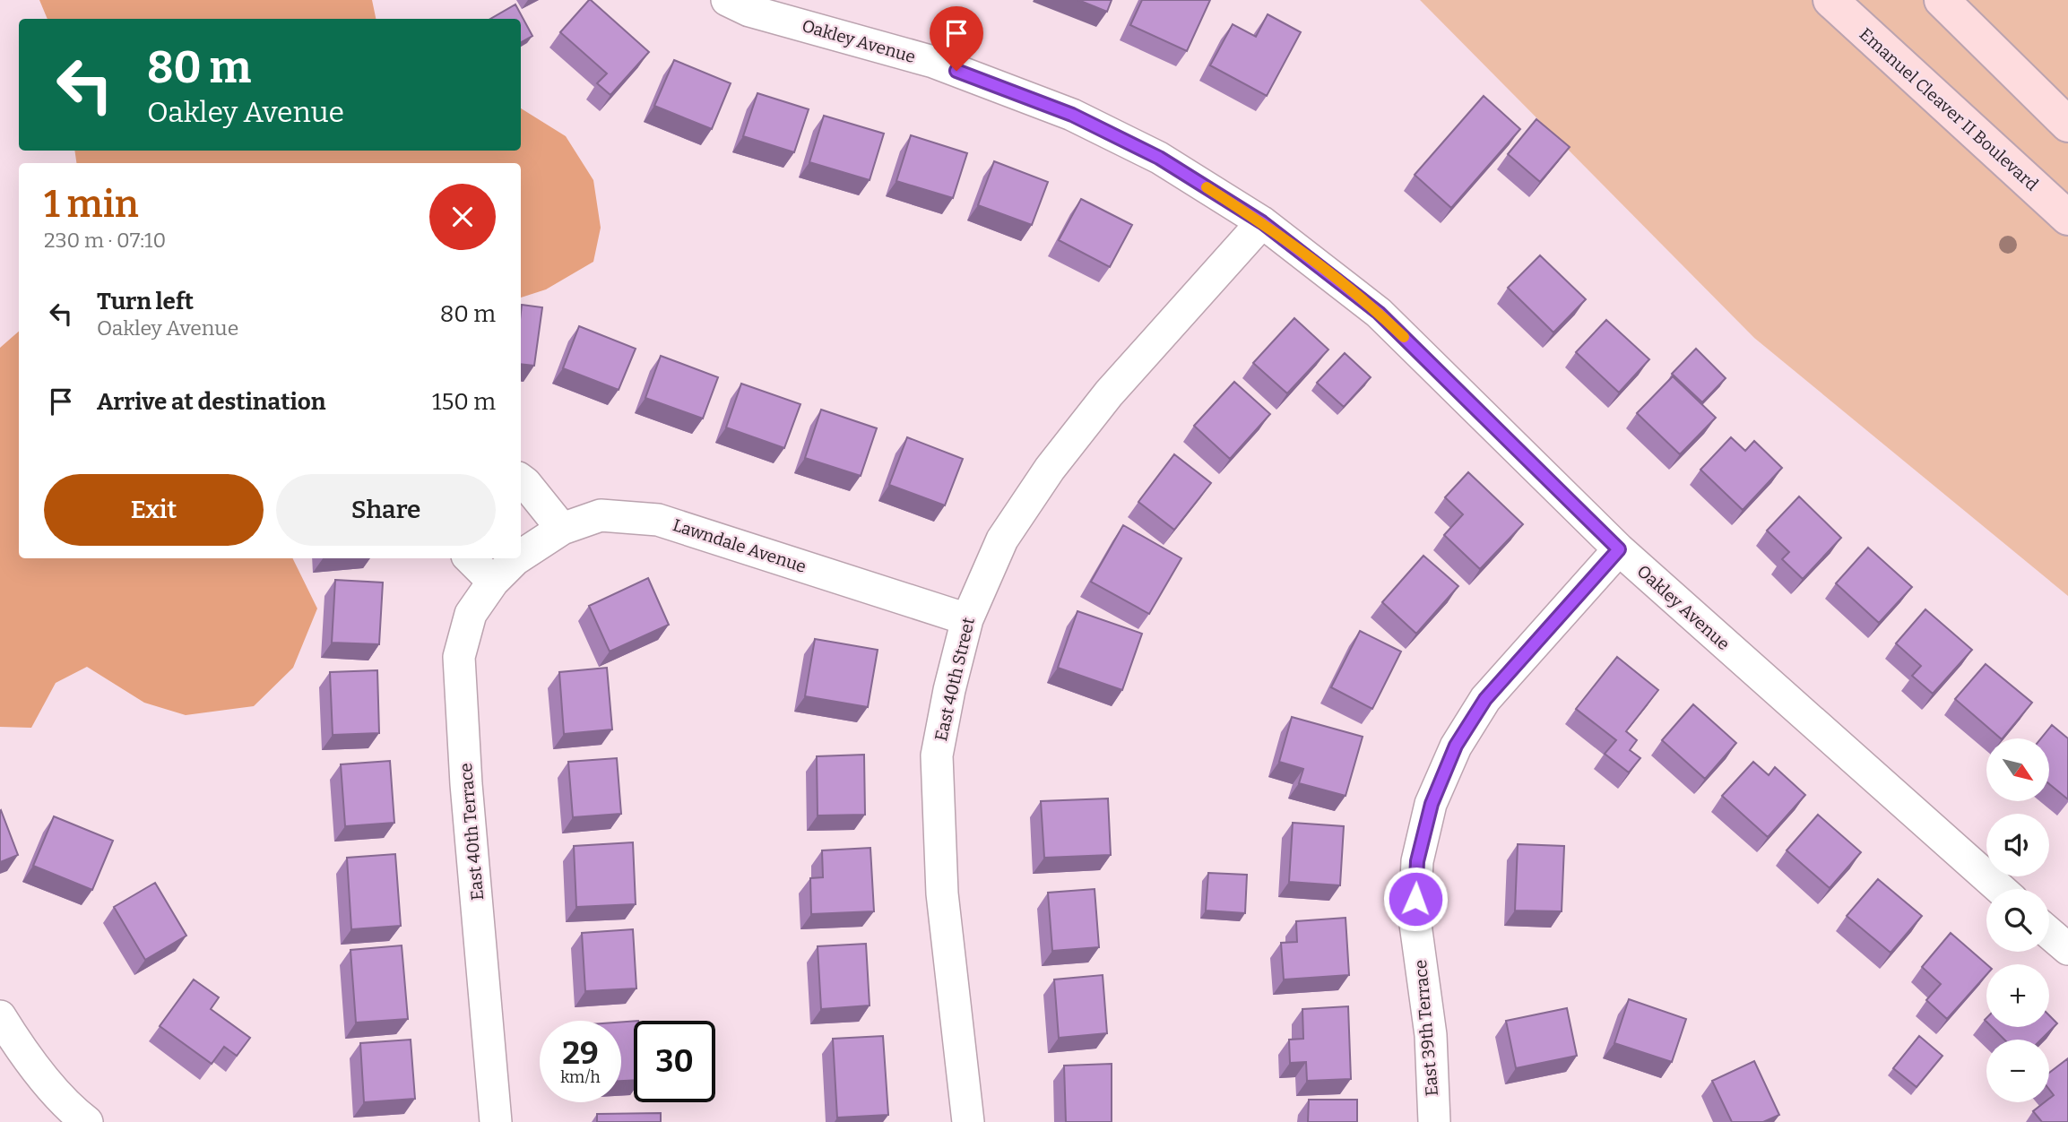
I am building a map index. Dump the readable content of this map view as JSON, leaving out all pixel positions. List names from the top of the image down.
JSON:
{
  "streets": {
    "main road": ["Emanuel Cleaver II Boulevard"],
    "street": [
      "Oakley Avenue",
      "Lawndale Avenue",
      "East 40th Street",
      "East 40th Terrace",
      "East 39th Terrace"
    ]
  },
  "crossings": [
    ["Oakley Avenue", "East 40th Street"],
    ["Oakley Avenue", "East 39th Terrace"],
    ["Lawndale Avenue", "East 40th Street"]
  ],
  "north": "bottom right",
  "page": {
    "turn": ["80 m", "Oakley Avenue"],
    "heading": ["1 min", "230 m · 07:10"],
    "list": [
      {
        "name": "Turn left",
        "note": "Oakley Avenue",
        "value": "80 m"
      },
      {
        "name": "Arrive at destination",
        "value": "150 m"
      }
    ],
    "buttons": ["Exit", "Share"],
    "map_buttons": ["+", "−"],
    "speed": "29 km/h",
    "limit": "30"
  }
}
